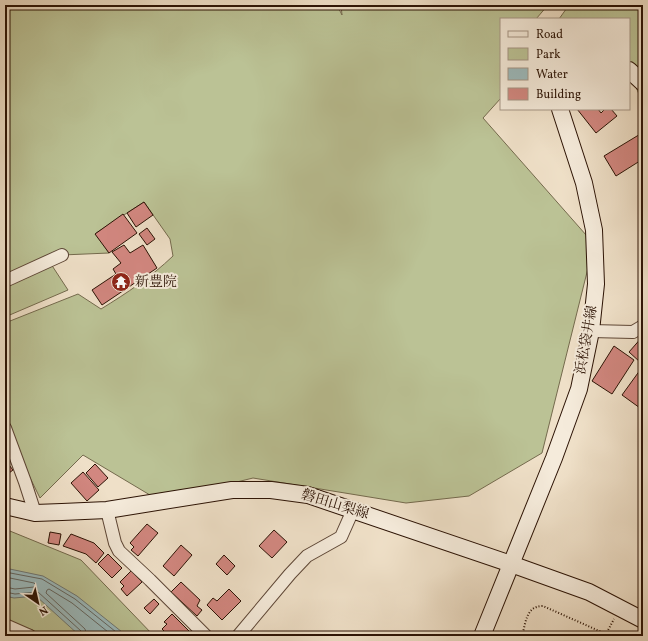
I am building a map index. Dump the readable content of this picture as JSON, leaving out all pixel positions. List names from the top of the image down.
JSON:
{
  "streets": {
    "main road": ["浜松袋井線", "磐田山梨線"]
  },
  "crossings": [
    ["浜松袋井線", "磐田山梨線"]
  ],
  "places": {
    "temple": ["新豊院"]
  },
  "legend": [
    "Road",
    "Park",
    "Water",
    "Building"
  ],
  "north": "bottom right"
}
